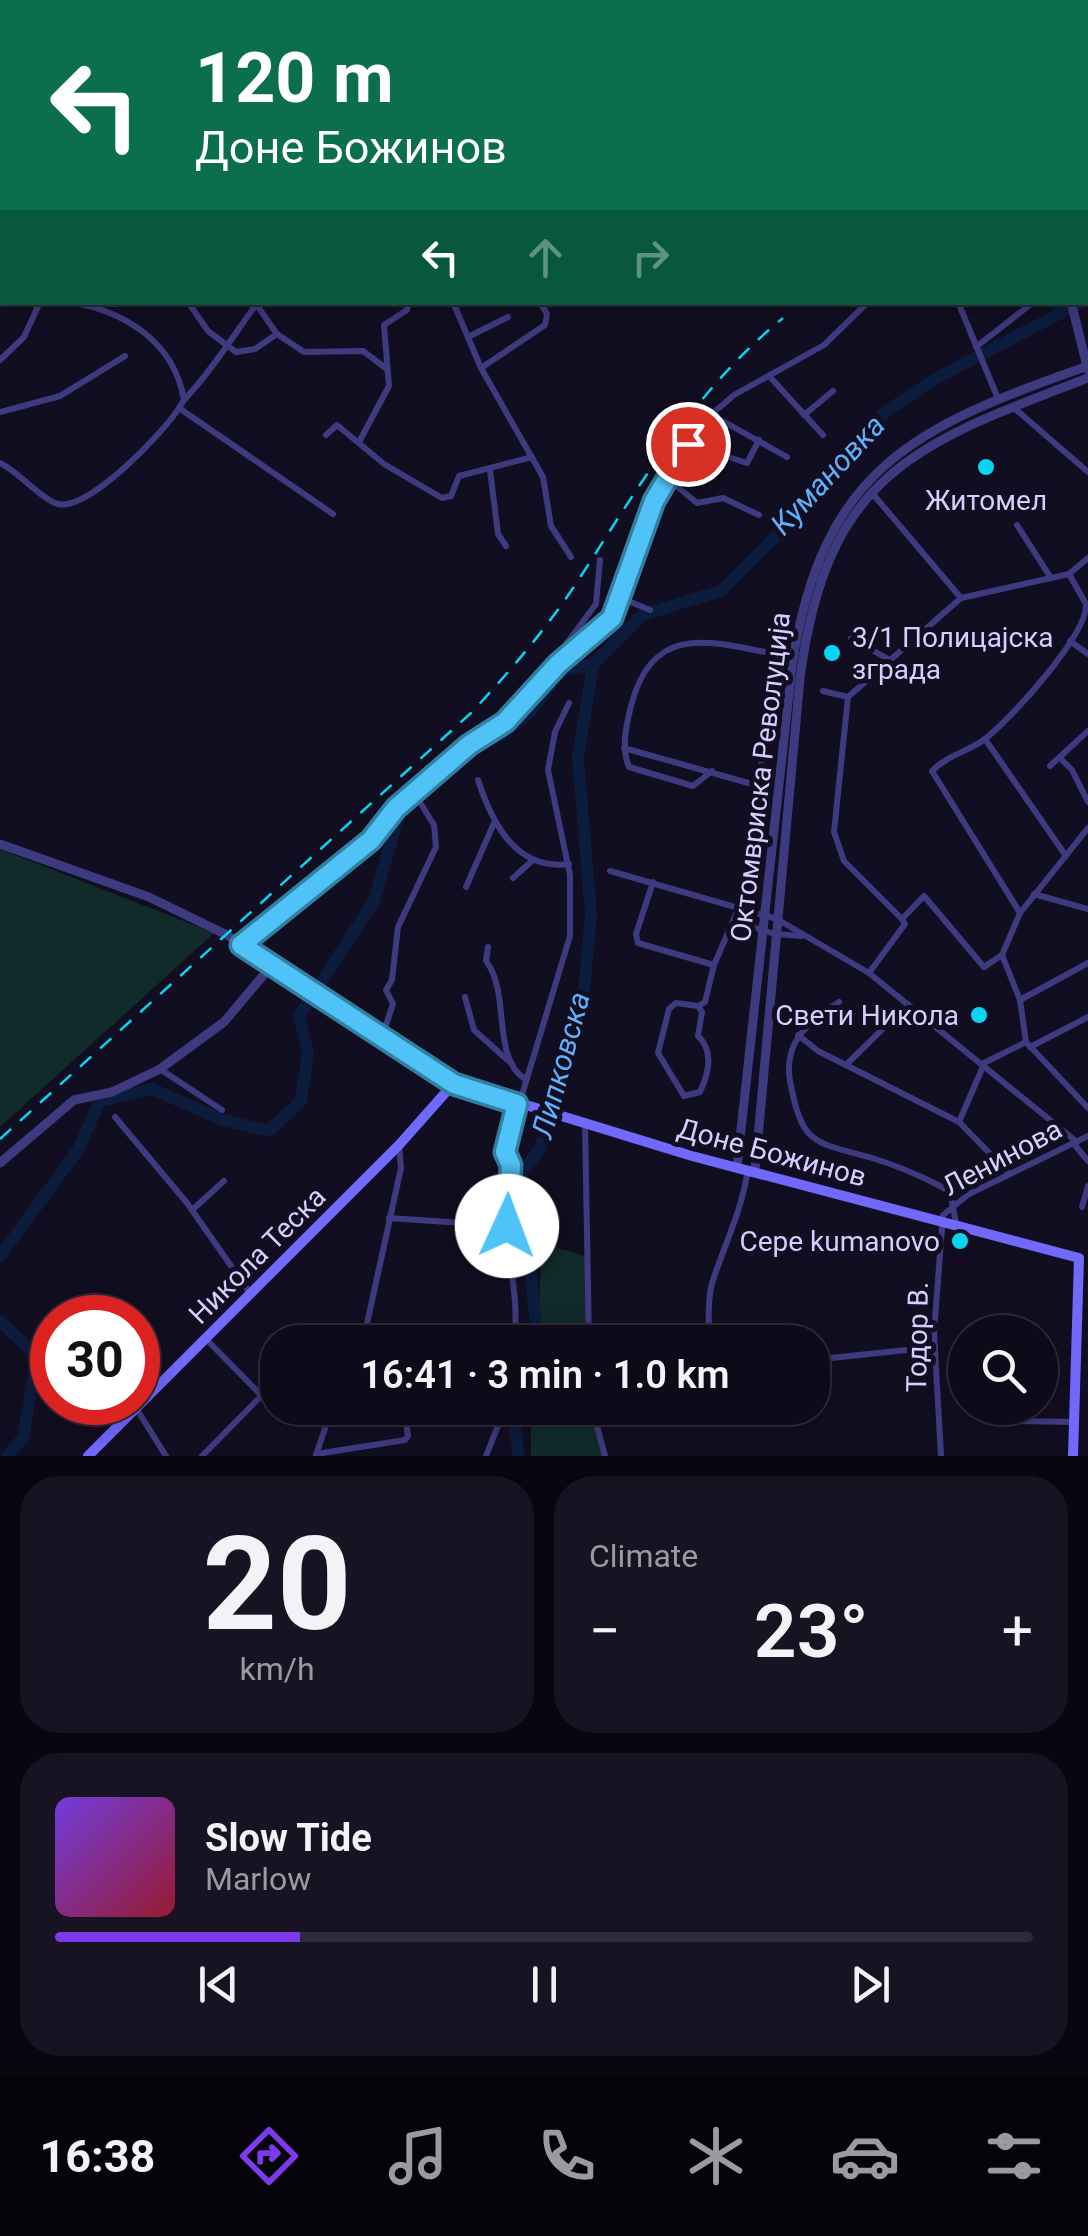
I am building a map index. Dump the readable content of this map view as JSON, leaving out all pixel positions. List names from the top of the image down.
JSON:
{
  "streets": {
    "main road": ["Доне Божинов", "Никола Теска"],
    "street": ["Октомвриска Револуција", "Ленинова", "Тодор В."]
  },
  "crossings": [
    ["Октомвриска Револуција", "Доне Божинов"],
    ["Доне Божинов", "Ленинова"],
    ["Доне Божинов", "Никола Теска"],
    ["Доне Божинов", "Тодор В."],
    ["Ленинова", "Тодор В."]
  ],
  "water": ["Кумановка", "Липковска"],
  "places": [
    "Житомел",
    "3/1 Полицајска зграда",
    "Свети Никола",
    "Cepe kumanovo"
  ],
  "page": {
    "turn": ["120 m", "Доне Божинов"],
    "limit": "30",
    "trip": "16:41 · 3 min · 1.0 km",
    "tile": [
      ["20", "km/h"],
      "Climate"
    ],
    "heat": ["−", "23°", "+"],
    "song": ["Slow Tide", "Marlow"],
    "tabs": "16:38"
  }
}
